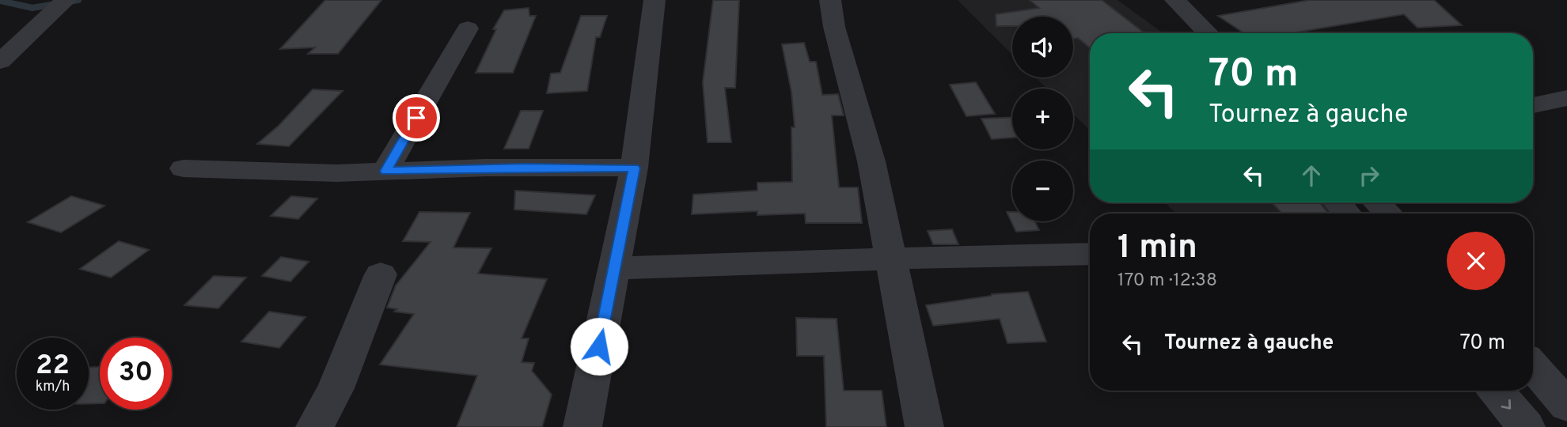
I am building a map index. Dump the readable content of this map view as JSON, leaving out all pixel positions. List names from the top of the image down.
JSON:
{
  "page": {
    "map_buttons": ["+", "−"],
    "turn": ["70 m", "Tournez à gauche"],
    "heading": ["1 min", "170 m · 12:38"],
    "list": [
      {
        "name": "Tournez à gauche",
        "value": "70 m"
      }
    ],
    "speed": "22 km/h",
    "limit": "30"
  }
}
